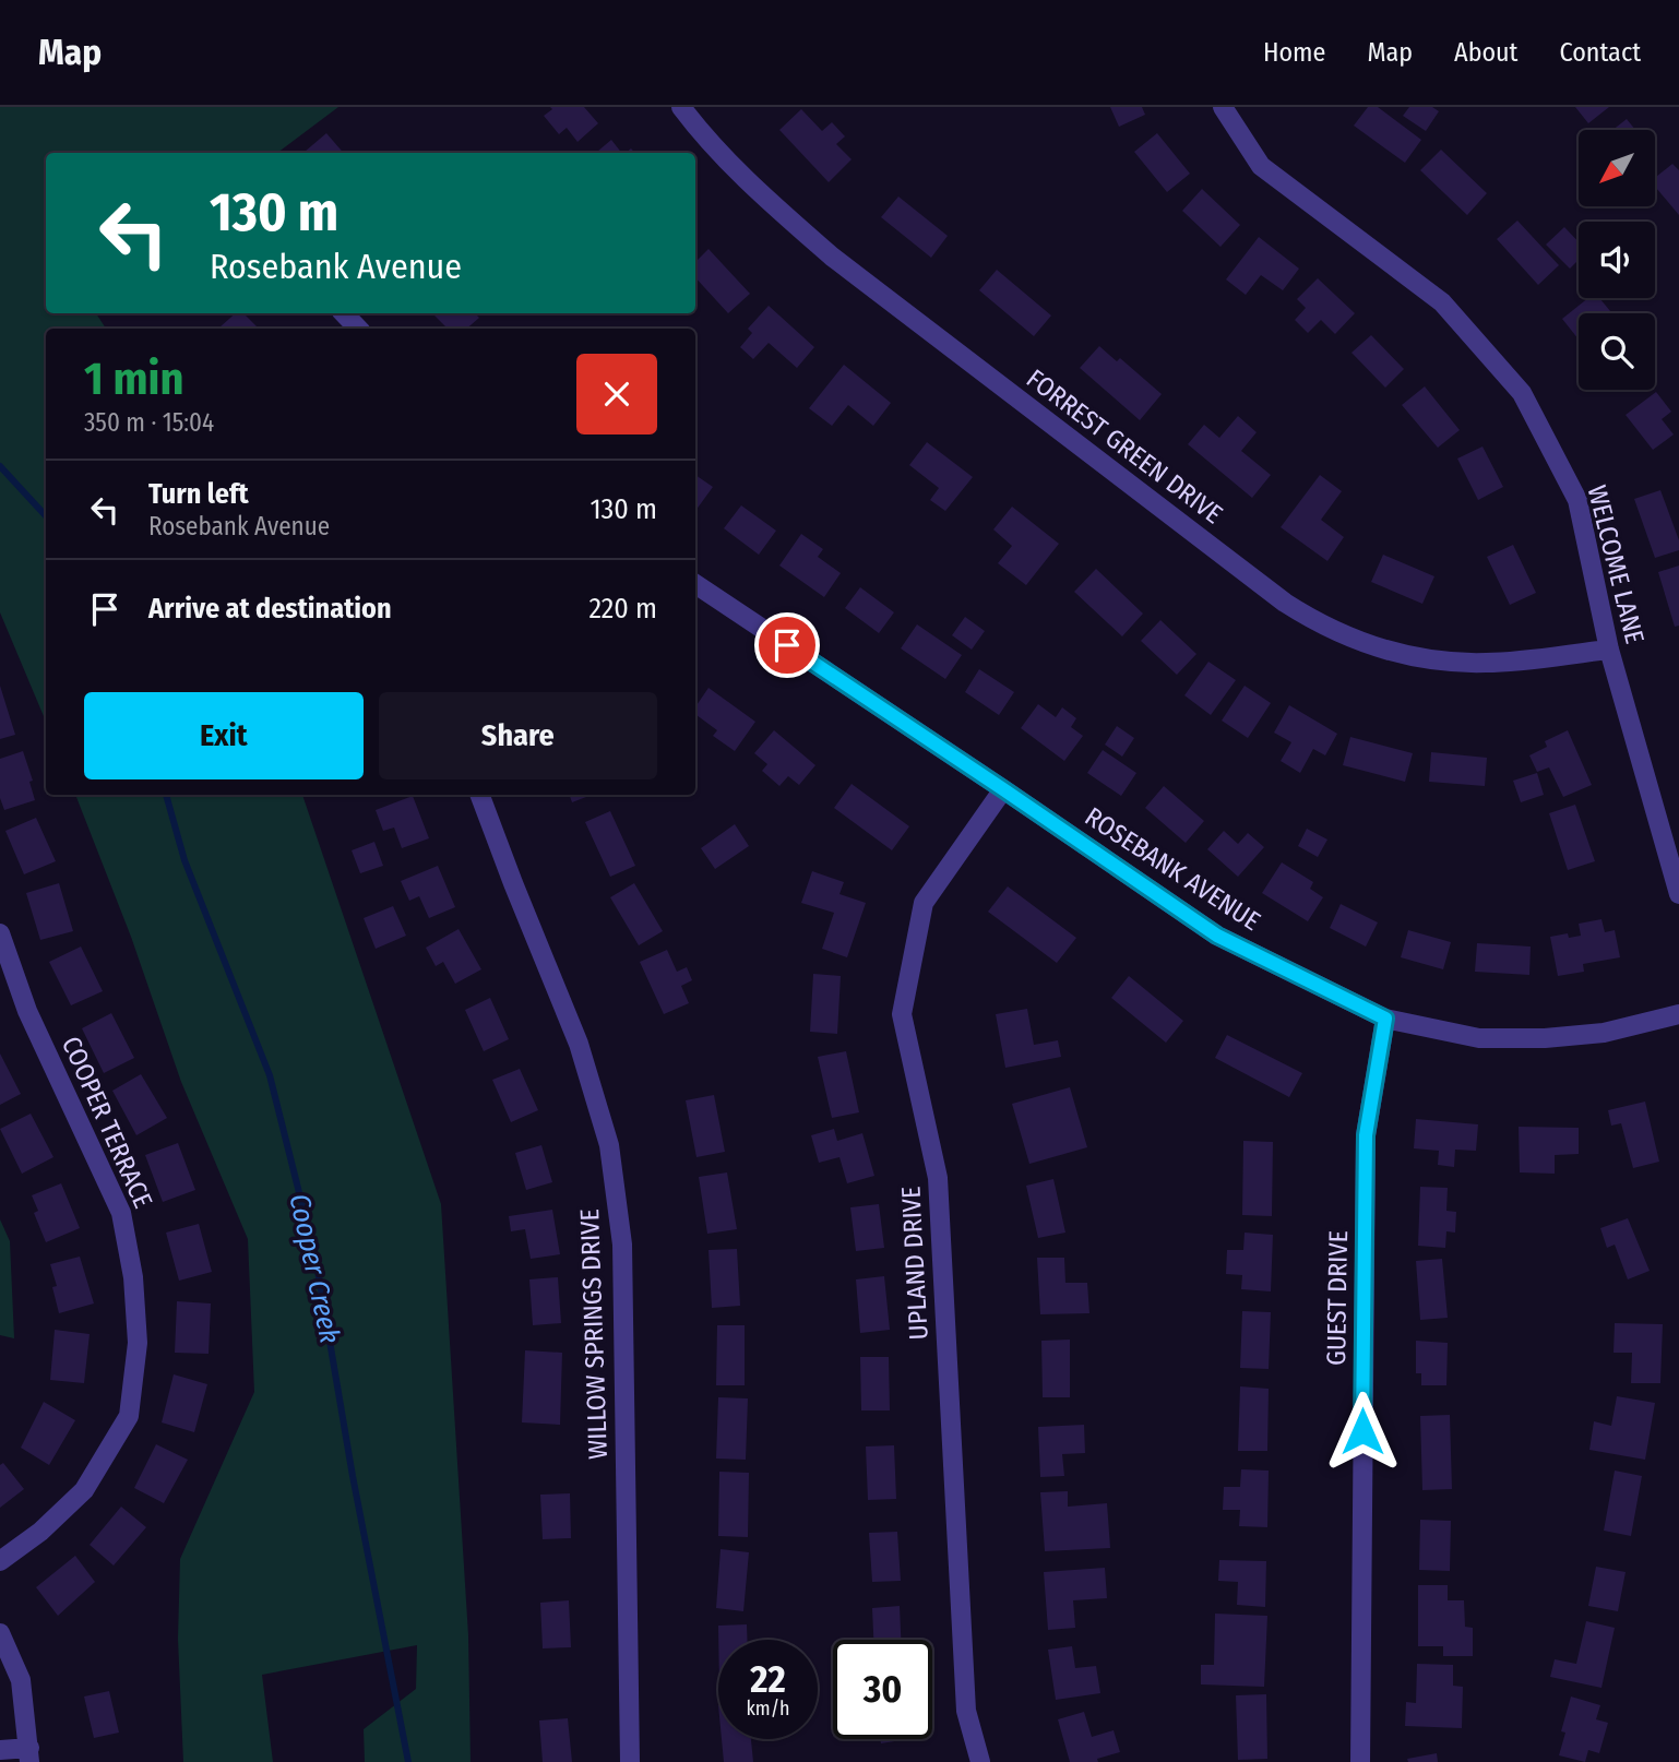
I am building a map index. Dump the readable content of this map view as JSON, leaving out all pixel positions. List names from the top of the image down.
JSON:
{
  "streets": {
    "street": [
      "FORREST GREEN DRIVE",
      "WELCOME LANE",
      "ROSEBANK AVENUE",
      "COOPER TERRACE",
      "UPLAND DRIVE",
      "GUEST DRIVE",
      "WILLOW SPRINGS DRIVE"
    ]
  },
  "crossings": [
    ["FORREST GREEN DRIVE", "WELCOME LANE"],
    ["ROSEBANK AVENUE", "UPLAND DRIVE"],
    ["ROSEBANK AVENUE", "GUEST DRIVE"]
  ],
  "water": ["Cooper Creek"],
  "north": "bottom left",
  "page": {
    "header": "Map",
    "nav": [
      "Home",
      "Map",
      "About",
      "Contact"
    ],
    "turn": ["130 m", "Rosebank Avenue"],
    "heading": ["1 min", "350 m · 15:04"],
    "list": [
      {
        "name": "Turn left",
        "note": "Rosebank Avenue",
        "value": "130 m"
      },
      {
        "name": "Arrive at destination",
        "value": "220 m"
      }
    ],
    "buttons": ["Exit", "Share"],
    "speed": "22 km/h",
    "limit": "30"
  }
}
